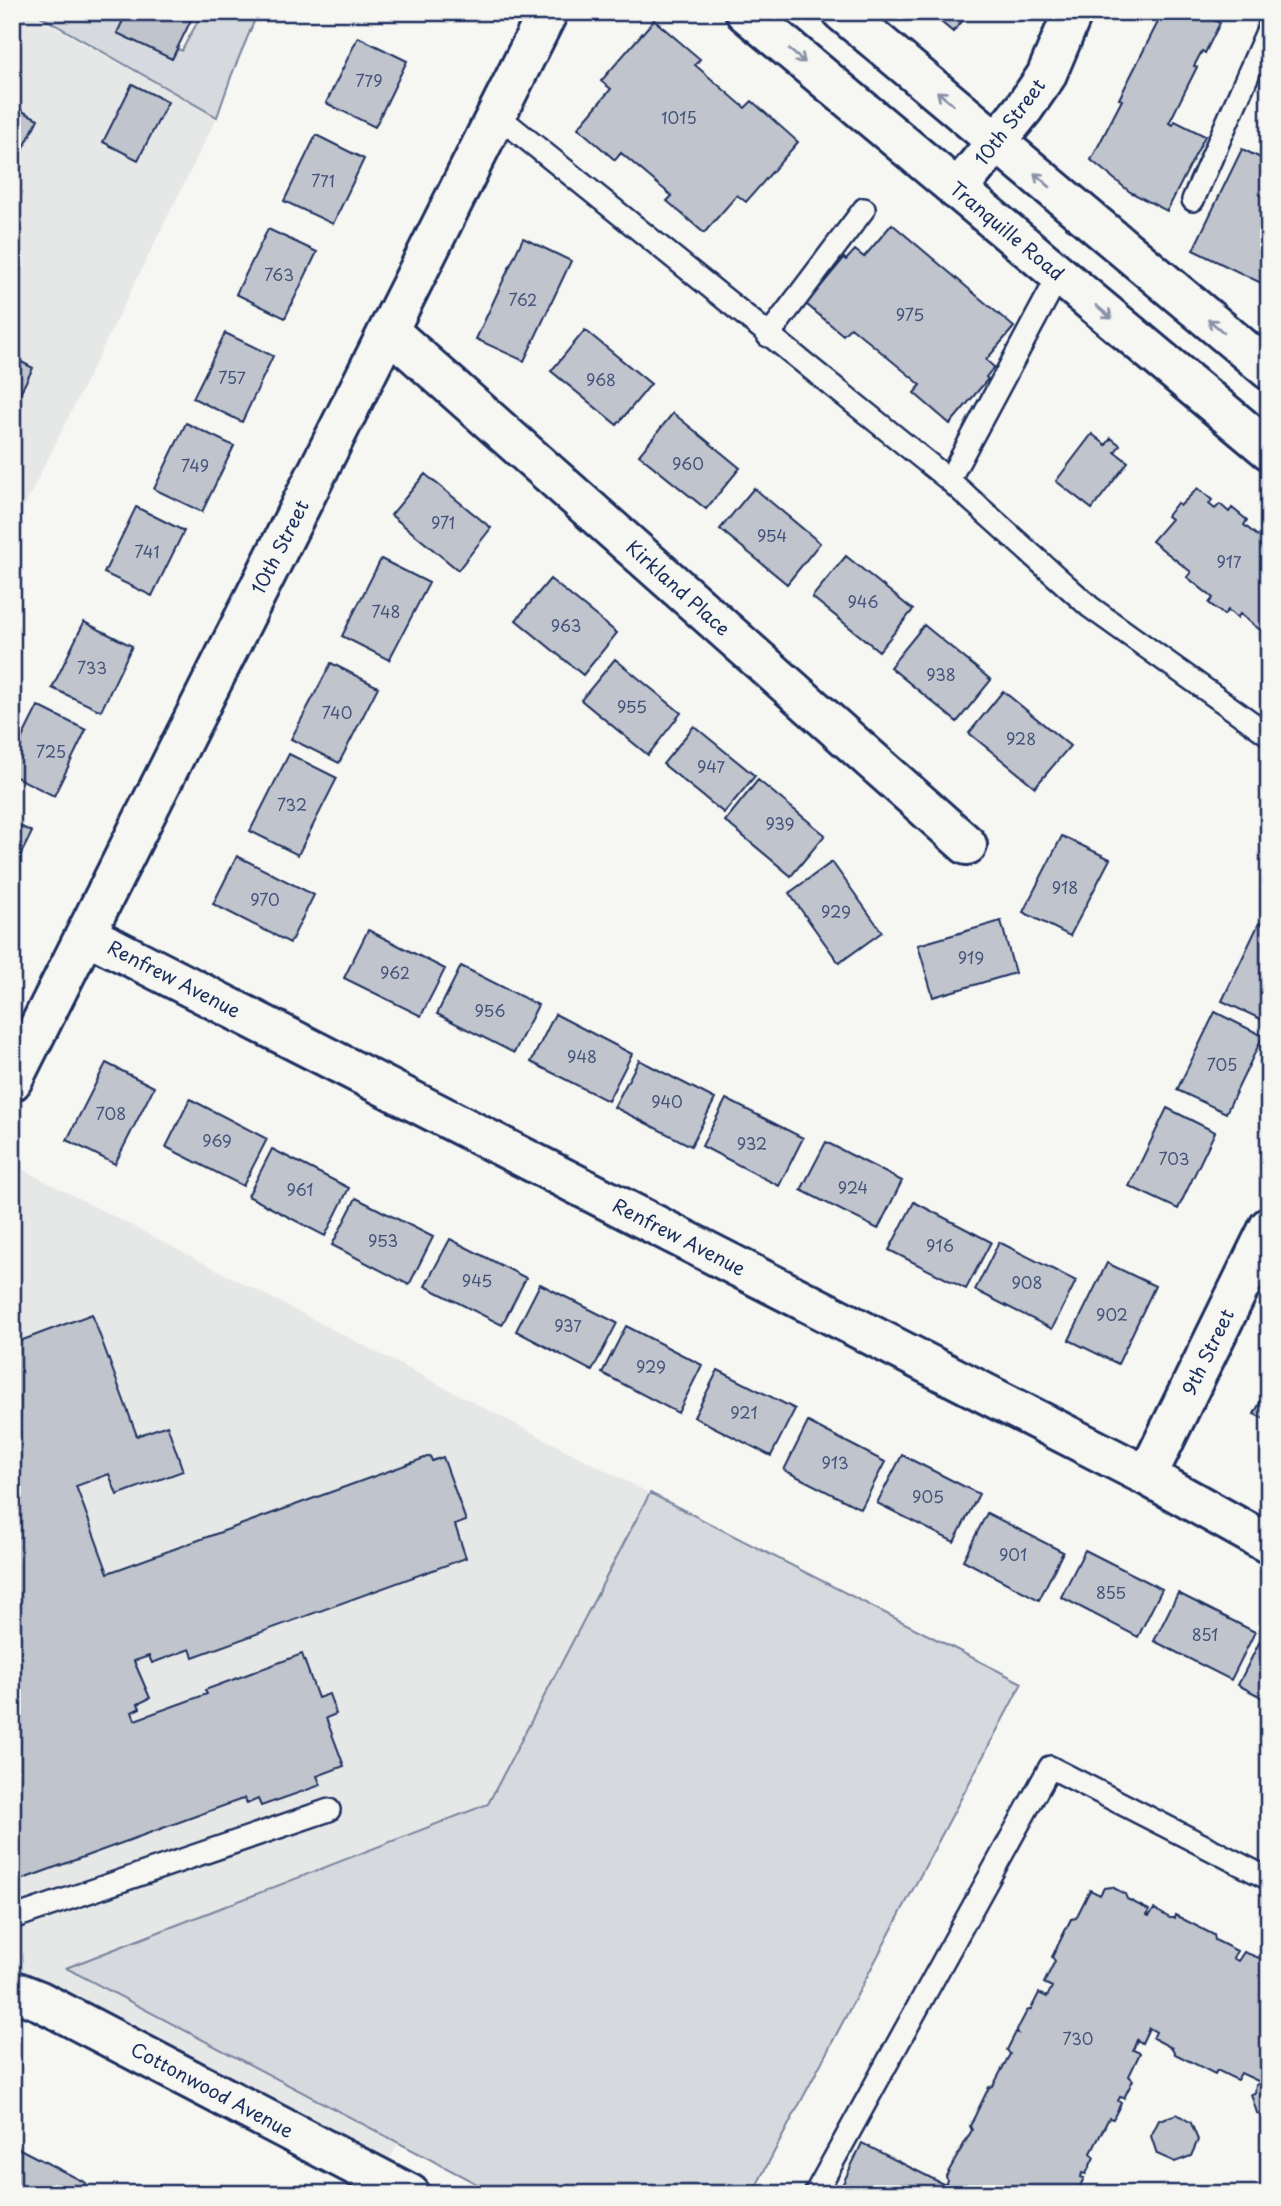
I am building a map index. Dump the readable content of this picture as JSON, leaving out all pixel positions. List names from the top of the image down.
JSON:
{
  "streets": {
    "street": [
      "10th Street",
      "Tranquille Road",
      "Kirkland Place",
      "Renfrew Avenue",
      "9th Street",
      "Cottonwood Avenue"
    ]
  },
  "crossings": [
    ["10th Street", "Tranquille Road"],
    ["10th Street", "Kirkland Place"],
    ["10th Street", "Renfrew Avenue"],
    ["Renfrew Avenue", "9th Street"]
  ],
  "house_numbers": [
    "779",
    "1015",
    "771",
    "763",
    "762",
    "975",
    "757",
    "968",
    "960",
    "749",
    "971",
    "954",
    "741",
    "917",
    "946",
    "748",
    "963",
    "733",
    "938",
    "955",
    "740",
    "928",
    "725",
    "947",
    "732",
    "939",
    "918",
    "970",
    "929",
    "919",
    "962",
    "956",
    "948",
    "705",
    "940",
    "708",
    "969",
    "932",
    "703",
    "924",
    "961",
    "953",
    "916",
    "945",
    "908",
    "902",
    "937",
    "929",
    "921",
    "913",
    "905",
    "901",
    "855",
    "851",
    "730"
  ]
}
